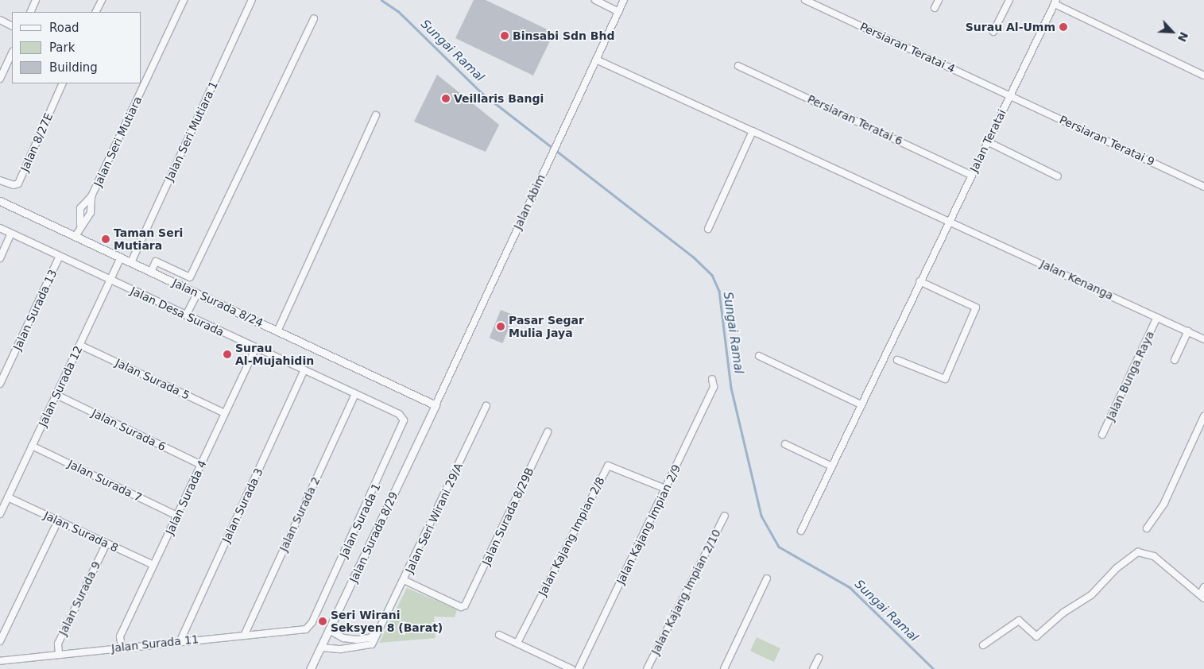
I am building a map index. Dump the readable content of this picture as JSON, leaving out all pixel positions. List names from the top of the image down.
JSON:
{
  "streets": {
    "street": [
      "Persiaran Teratai 4",
      "Persiaran Teratai 6",
      "Jalan Seri Mutiara 1",
      "Jalan Teratai",
      "Persiaran Teratai 9",
      "Jalan Seri Mutiara",
      "Jalan 8/27E",
      "Jalan Abim",
      "Jalan Kenanga",
      "Jalan Surada 8/24",
      "Jalan Surada 13",
      "Jalan Desa Surada",
      "Jalan Bunga Raya",
      "Jalan Surada 5",
      "Jalan Surada 12",
      "Jalan Surada 6",
      "Jalan Surada 7",
      "Jalan Surada 4",
      "Jalan Surada 3",
      "Jalan Surada 2",
      "Jalan Surada 8/29B",
      "Jalan Seri Wirani 29/A",
      "Jalan Surada 1",
      "Jalan Kajang Impian 2/9",
      "Jalan Surada 8",
      "Jalan Kajang Impian 2/8",
      "Jalan Surada 8/29",
      "Jalan Kajang Impian 2/10",
      "Jalan Surada 9",
      "Jalan Surada 11"
    ]
  },
  "crossings": [
    ["Persiaran Teratai 4", "Jalan Teratai"],
    ["Persiaran Teratai 4", "Persiaran Teratai 9"],
    ["Persiaran Teratai 6", "Jalan Teratai"],
    ["Jalan Seri Mutiara 1", "Jalan Surada 8/24"],
    ["Jalan Teratai", "Persiaran Teratai 9"],
    ["Jalan Teratai", "Jalan Kenanga"],
    ["Jalan Seri Mutiara", "Jalan Surada 8/24"],
    ["Jalan Abim", "Jalan Kenanga"],
    ["Jalan Abim", "Jalan Surada 8/24"],
    ["Jalan Abim", "Jalan Surada 8/29"],
    ["Jalan Kenanga", "Jalan Bunga Raya"],
    ["Jalan Surada 8/24", "Jalan Surada 12"],
    ["Jalan Surada 8/24", "Jalan Surada 8/29"],
    ["Jalan Surada 13", "Jalan Desa Surada"],
    ["Jalan Desa Surada", "Jalan Surada 12"],
    ["Jalan Desa Surada", "Jalan Surada 4"],
    ["Jalan Desa Surada", "Jalan Surada 3"],
    ["Jalan Desa Surada", "Jalan Surada 2"],
    ["Jalan Desa Surada", "Jalan Surada 1"],
    ["Jalan Surada 5", "Jalan Surada 12"],
    ["Jalan Surada 5", "Jalan Surada 4"],
    ["Jalan Surada 12", "Jalan Surada 6"],
    ["Jalan Surada 12", "Jalan Surada 7"],
    ["Jalan Surada 12", "Jalan Surada 8"],
    ["Jalan Surada 6", "Jalan Surada 4"],
    ["Jalan Surada 7", "Jalan Surada 4"],
    ["Jalan Surada 4", "Jalan Surada 8"],
    ["Jalan Surada 4", "Jalan Surada 11"],
    ["Jalan Surada 3", "Jalan Surada 11"],
    ["Jalan Surada 2", "Jalan Surada 11"],
    ["Jalan Surada 8/29B", "Jalan Seri Wirani 29/A"],
    ["Jalan Seri Wirani 29/A", "Jalan Surada 8/29"],
    ["Jalan Surada 1", "Jalan Surada 11"],
    ["Jalan Kajang Impian 2/9", "Jalan Kajang Impian 2/8"],
    ["Jalan Surada 8", "Jalan Surada 9"],
    ["Jalan Surada 9", "Jalan Surada 11"]
  ],
  "water": ["Sungai Ramal"],
  "places": [
    "Surau Al-Umm",
    "Binsabi Sdn Bhd",
    "Veillaris Bangi",
    "Taman Seri Mutiara",
    "Pasar Segar Mulia Jaya",
    "Surau Al-Mujahidin",
    "Seri Wirani Seksyen 8 (Barat)"
  ],
  "legend": ["Road", "Park", "Building"],
  "north": "bottom right"
}
